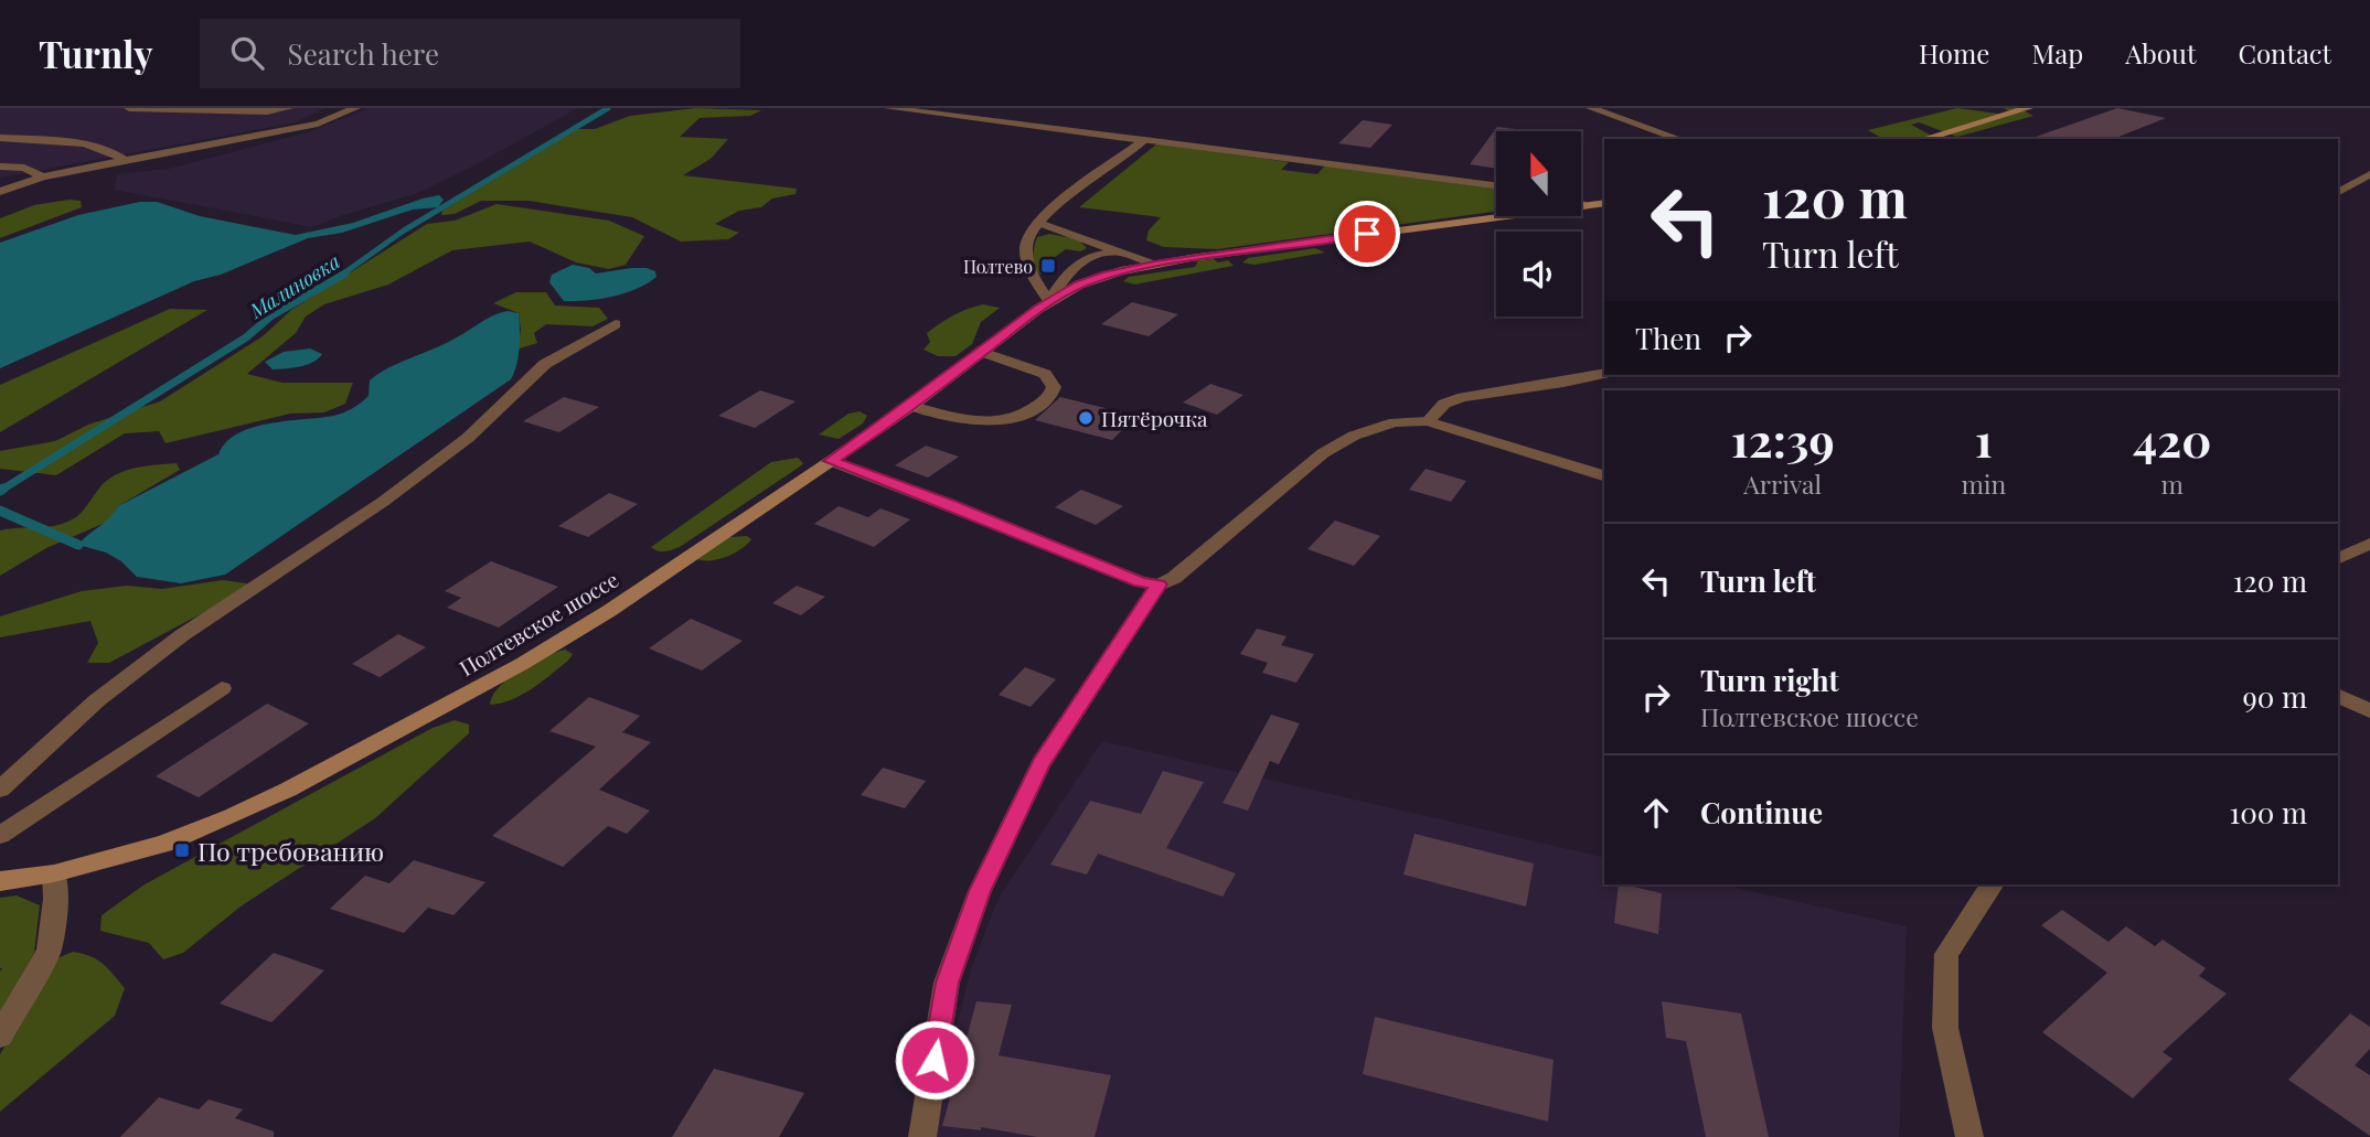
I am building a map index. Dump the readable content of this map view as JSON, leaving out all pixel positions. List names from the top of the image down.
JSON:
{
  "streets": {
    "street": ["Полтевское шоссе"]
  },
  "water": ["Малиновка"],
  "places": {
    "transit": ["Полтево", "По требованию"],
    "other": ["Пятёрочка"]
  },
  "north": "top",
  "page": {
    "header": "Turnly",
    "search": "Search here",
    "nav": [
      "Home",
      "Map",
      "About",
      "Contact"
    ],
    "turn": ["120 m", "Turn left"],
    "then": "Then",
    "eta": [
      "12:39",
      "Arrival",
      "1",
      "min",
      "420",
      "m"
    ],
    "list": [
      {
        "name": "Turn left",
        "value": "120 m"
      },
      {
        "name": "Turn right",
        "note": "Полтевское шоссе",
        "value": "90 m"
      },
      {
        "name": "Continue",
        "value": "100 m"
      }
    ]
  }
}
